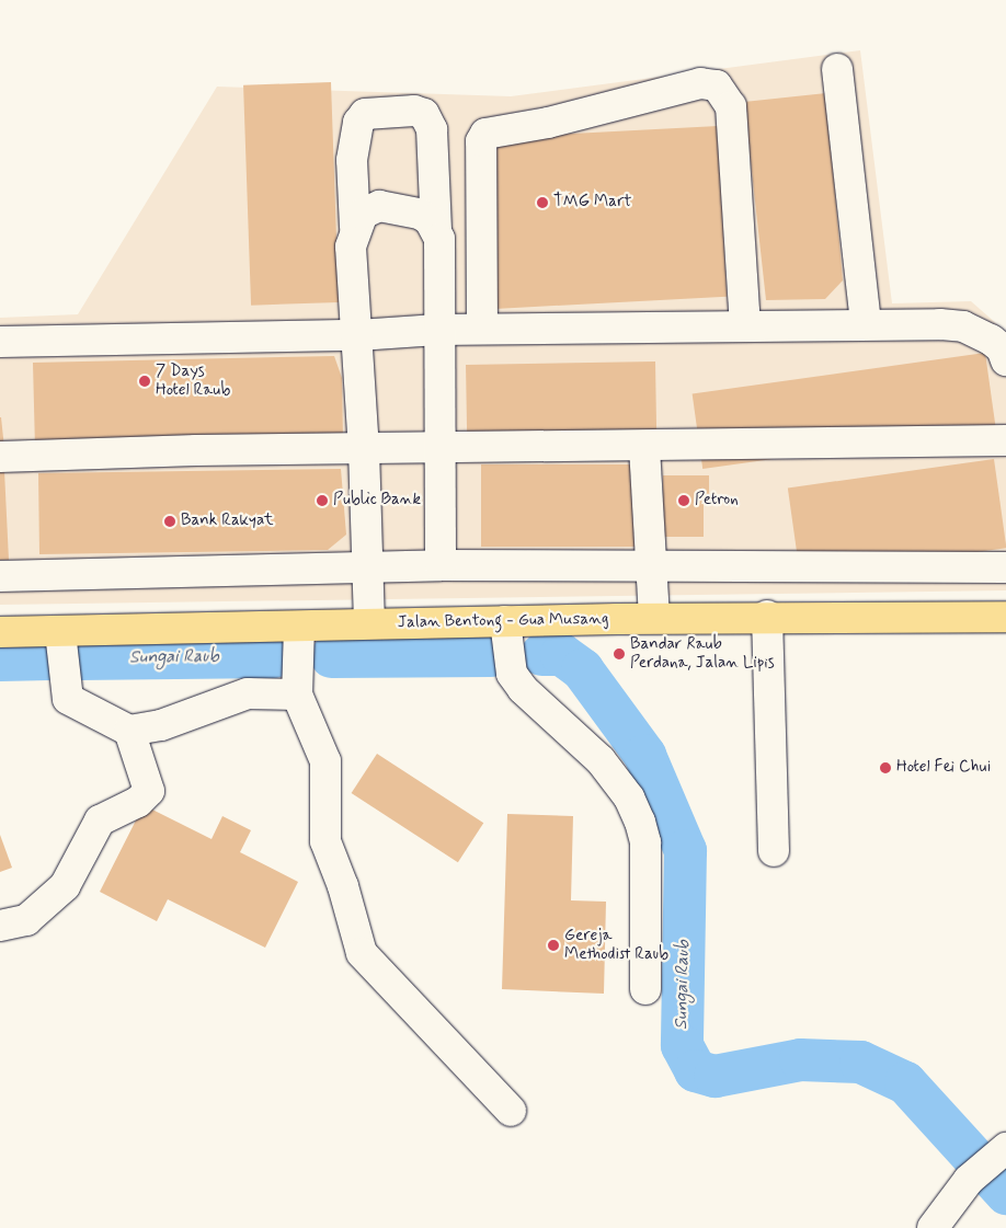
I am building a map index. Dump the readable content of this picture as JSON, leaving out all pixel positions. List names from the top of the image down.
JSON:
{
  "streets": {
    "main road": ["Jalan Bentong - Gua Musang"]
  },
  "water": ["Sungai Raub"],
  "places": [
    "TMG Mart",
    "7 Days Hotel Raub",
    "Public Bank",
    "Petron",
    "Bank Rakyat",
    "Bandar Raub Perdana, Jalan Lipis",
    "Hotel Fei Chui",
    "Gereja Methodist Raub"
  ]
}
